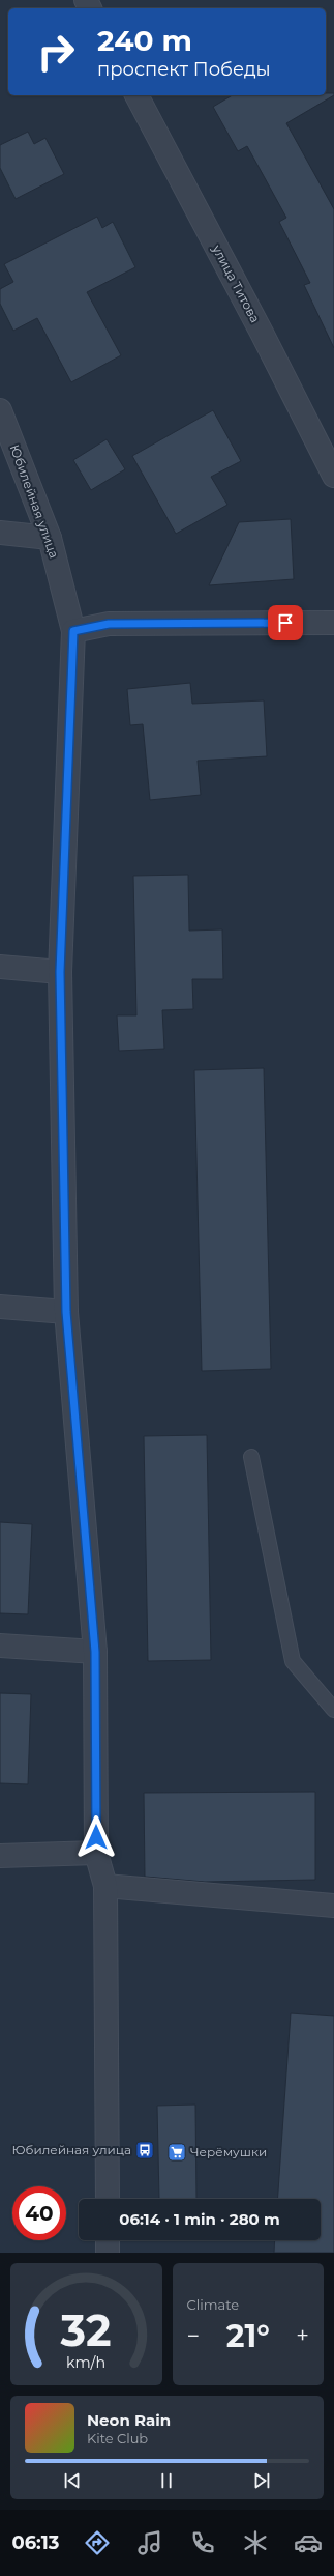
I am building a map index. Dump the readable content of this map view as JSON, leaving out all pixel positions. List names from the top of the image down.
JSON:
{
  "streets": {
    "street": ["улица Титова", "Юбилейная улица"]
  },
  "places": {
    "bus stop": ["Юбилейная улица"],
    "supermarket": ["Черёмушки"]
  },
  "page": {
    "turn": ["240 m", "проспект Победы"],
    "limit": "40",
    "trip": "06:14 · 1 min · 280 m",
    "tile": "Climate",
    "heat": ["−", "21°", "+"],
    "song": ["Neon Rain", "Kite Club"],
    "tabs": "06:13",
    "gauge": ["32", "km/h"]
  }
}
